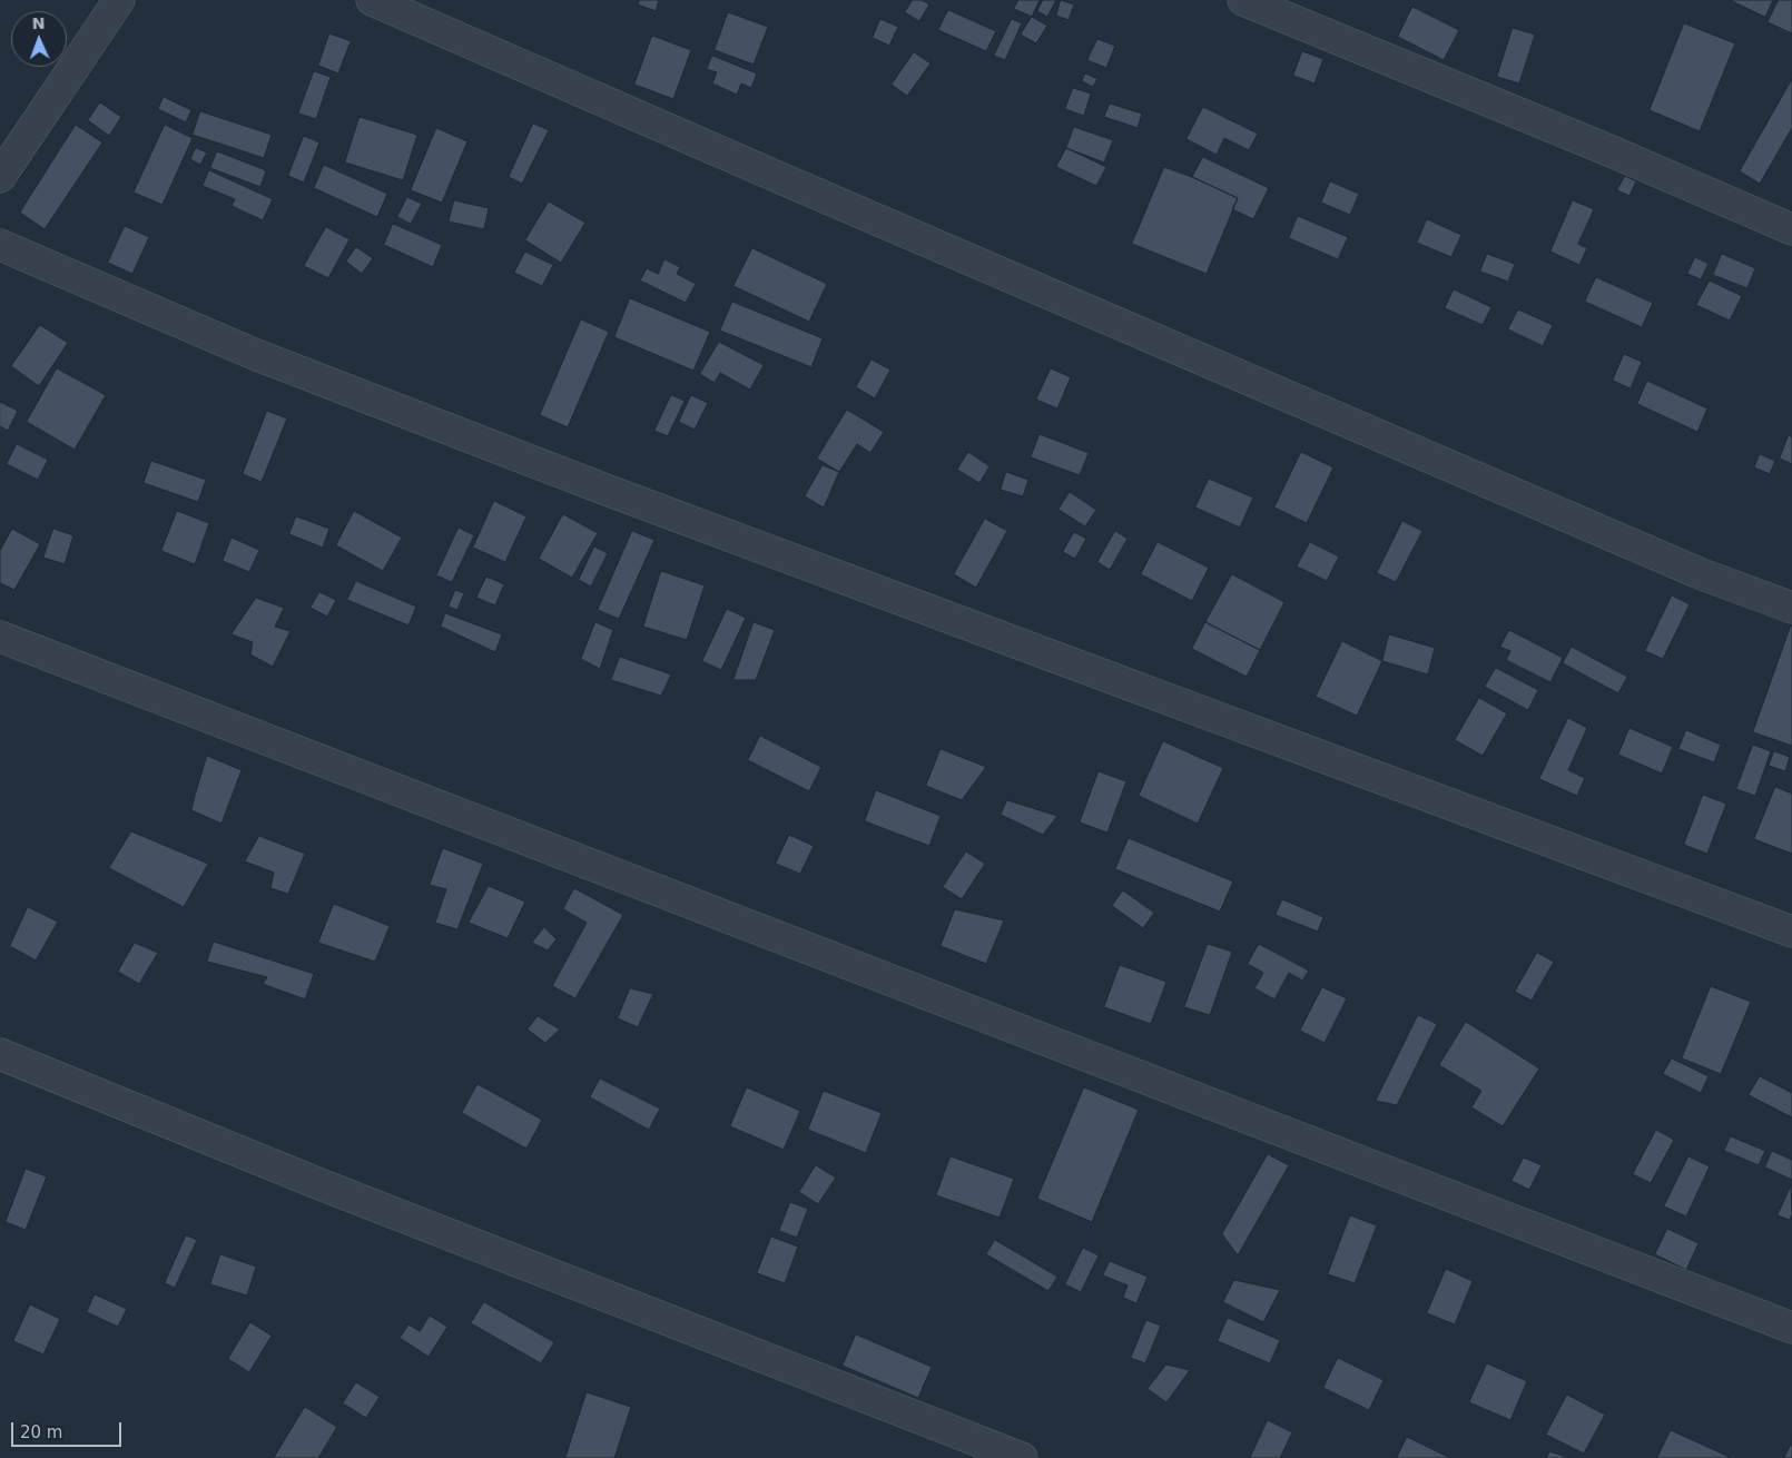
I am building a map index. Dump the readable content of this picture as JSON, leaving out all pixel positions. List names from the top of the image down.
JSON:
{
  "scale_bar": "20 m",
  "north": "top"
}
